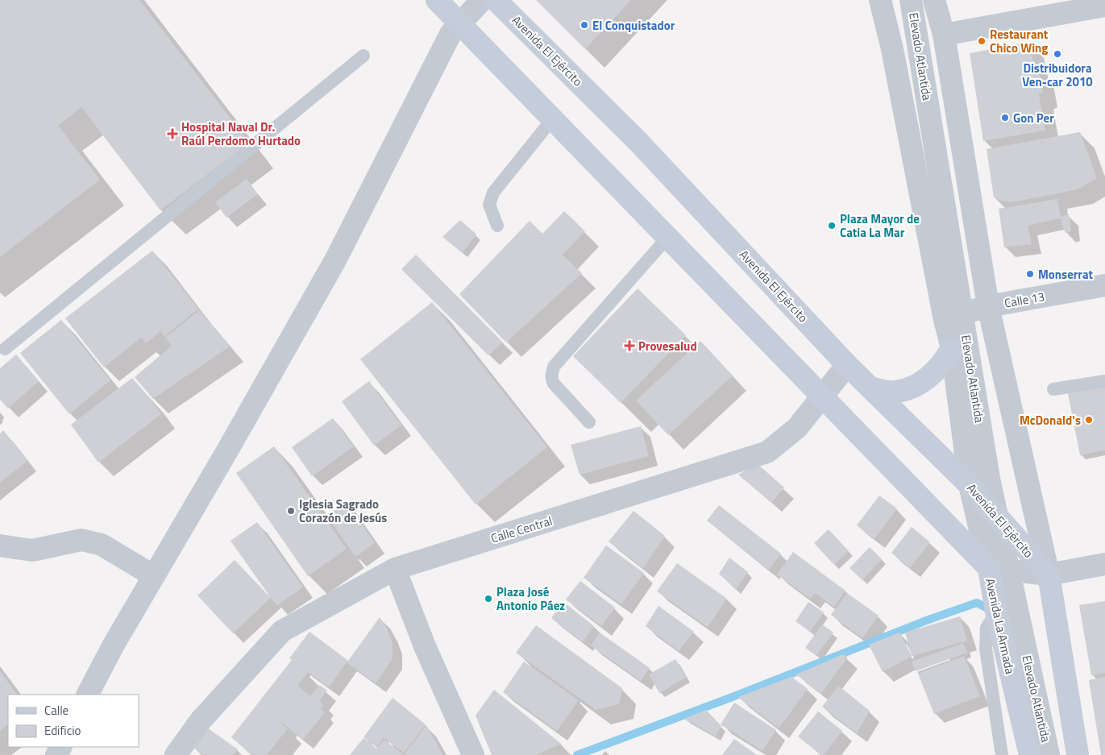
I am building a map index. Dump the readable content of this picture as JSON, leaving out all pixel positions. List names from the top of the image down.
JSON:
{
  "streets": {
    "main road": ["Avenida El Ejército", "Avenida La Armada"],
    "street": ["Elevado Atlantida", "Calle 13", "Calle Central"]
  },
  "crossings": [
    ["Avenida El Ejército", "Calle Central"],
    ["Avenida El Ejército", "Avenida La Armada"]
  ],
  "places": {
    "other": [
      "El Conquistador",
      "Restaurant Chico Wing",
      "Distribuidora Ven-car 2010",
      "Gon Per",
      "Plaza Mayor de Catia La Mar",
      "Monserrat",
      "McDonald's",
      "Iglesia Sagrado Corazón de Jesús",
      "Plaza José Antonio Páez"
    ],
    "health": ["Hospital Naval Dr. Raúl Perdomo Hurtado", "Provesalud"]
  },
  "legend": ["Calle", "Edificio"]
}
